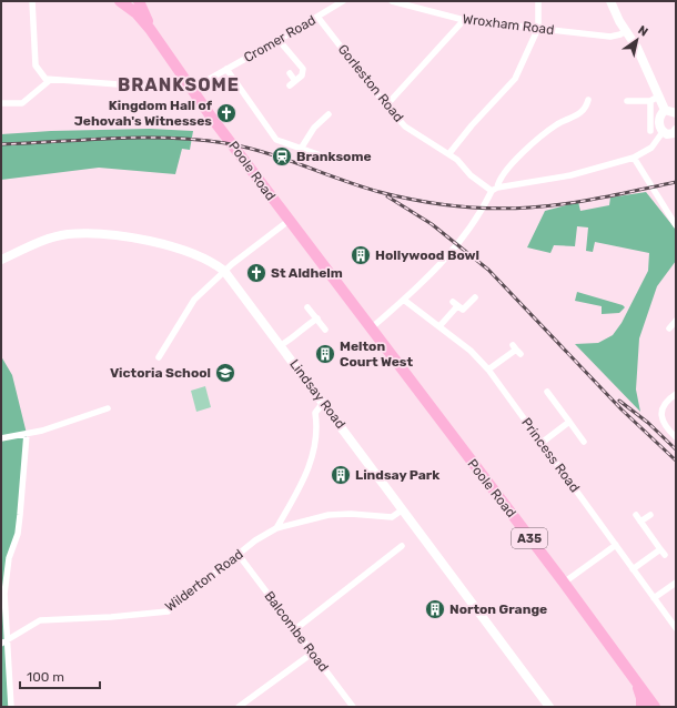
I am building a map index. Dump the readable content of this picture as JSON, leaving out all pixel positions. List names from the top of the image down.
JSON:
{
  "streets": {
    "highway": ["Poole Road", "A35"],
    "street": [
      "Wroxham Road",
      "Cromer Road",
      "Gorleston Road",
      "Lindsay Road",
      "Princess Road",
      "Wilderton Road",
      "Balcombe Road"
    ]
  },
  "crossings": [
    ["Cromer Road", "Gorleston Road"],
    ["Cromer Road", "Poole Road"],
    ["Lindsay Road", "Wilderton Road"],
    ["Wilderton Road", "Balcombe Road"]
  ],
  "districts": ["BRANKSOME"],
  "places": {
    "church": ["Kingdom Hall of Jehovah's Witnesses", "St Aldhelm"],
    "station": ["Branksome"],
    "building": [
      "Hollywood Bowl",
      "Melton Court West",
      "Lindsay Park",
      "Norton Grange"
    ],
    "school or university": ["Victoria School"]
  },
  "scale_bar": "100 m",
  "north": "top right"
}
